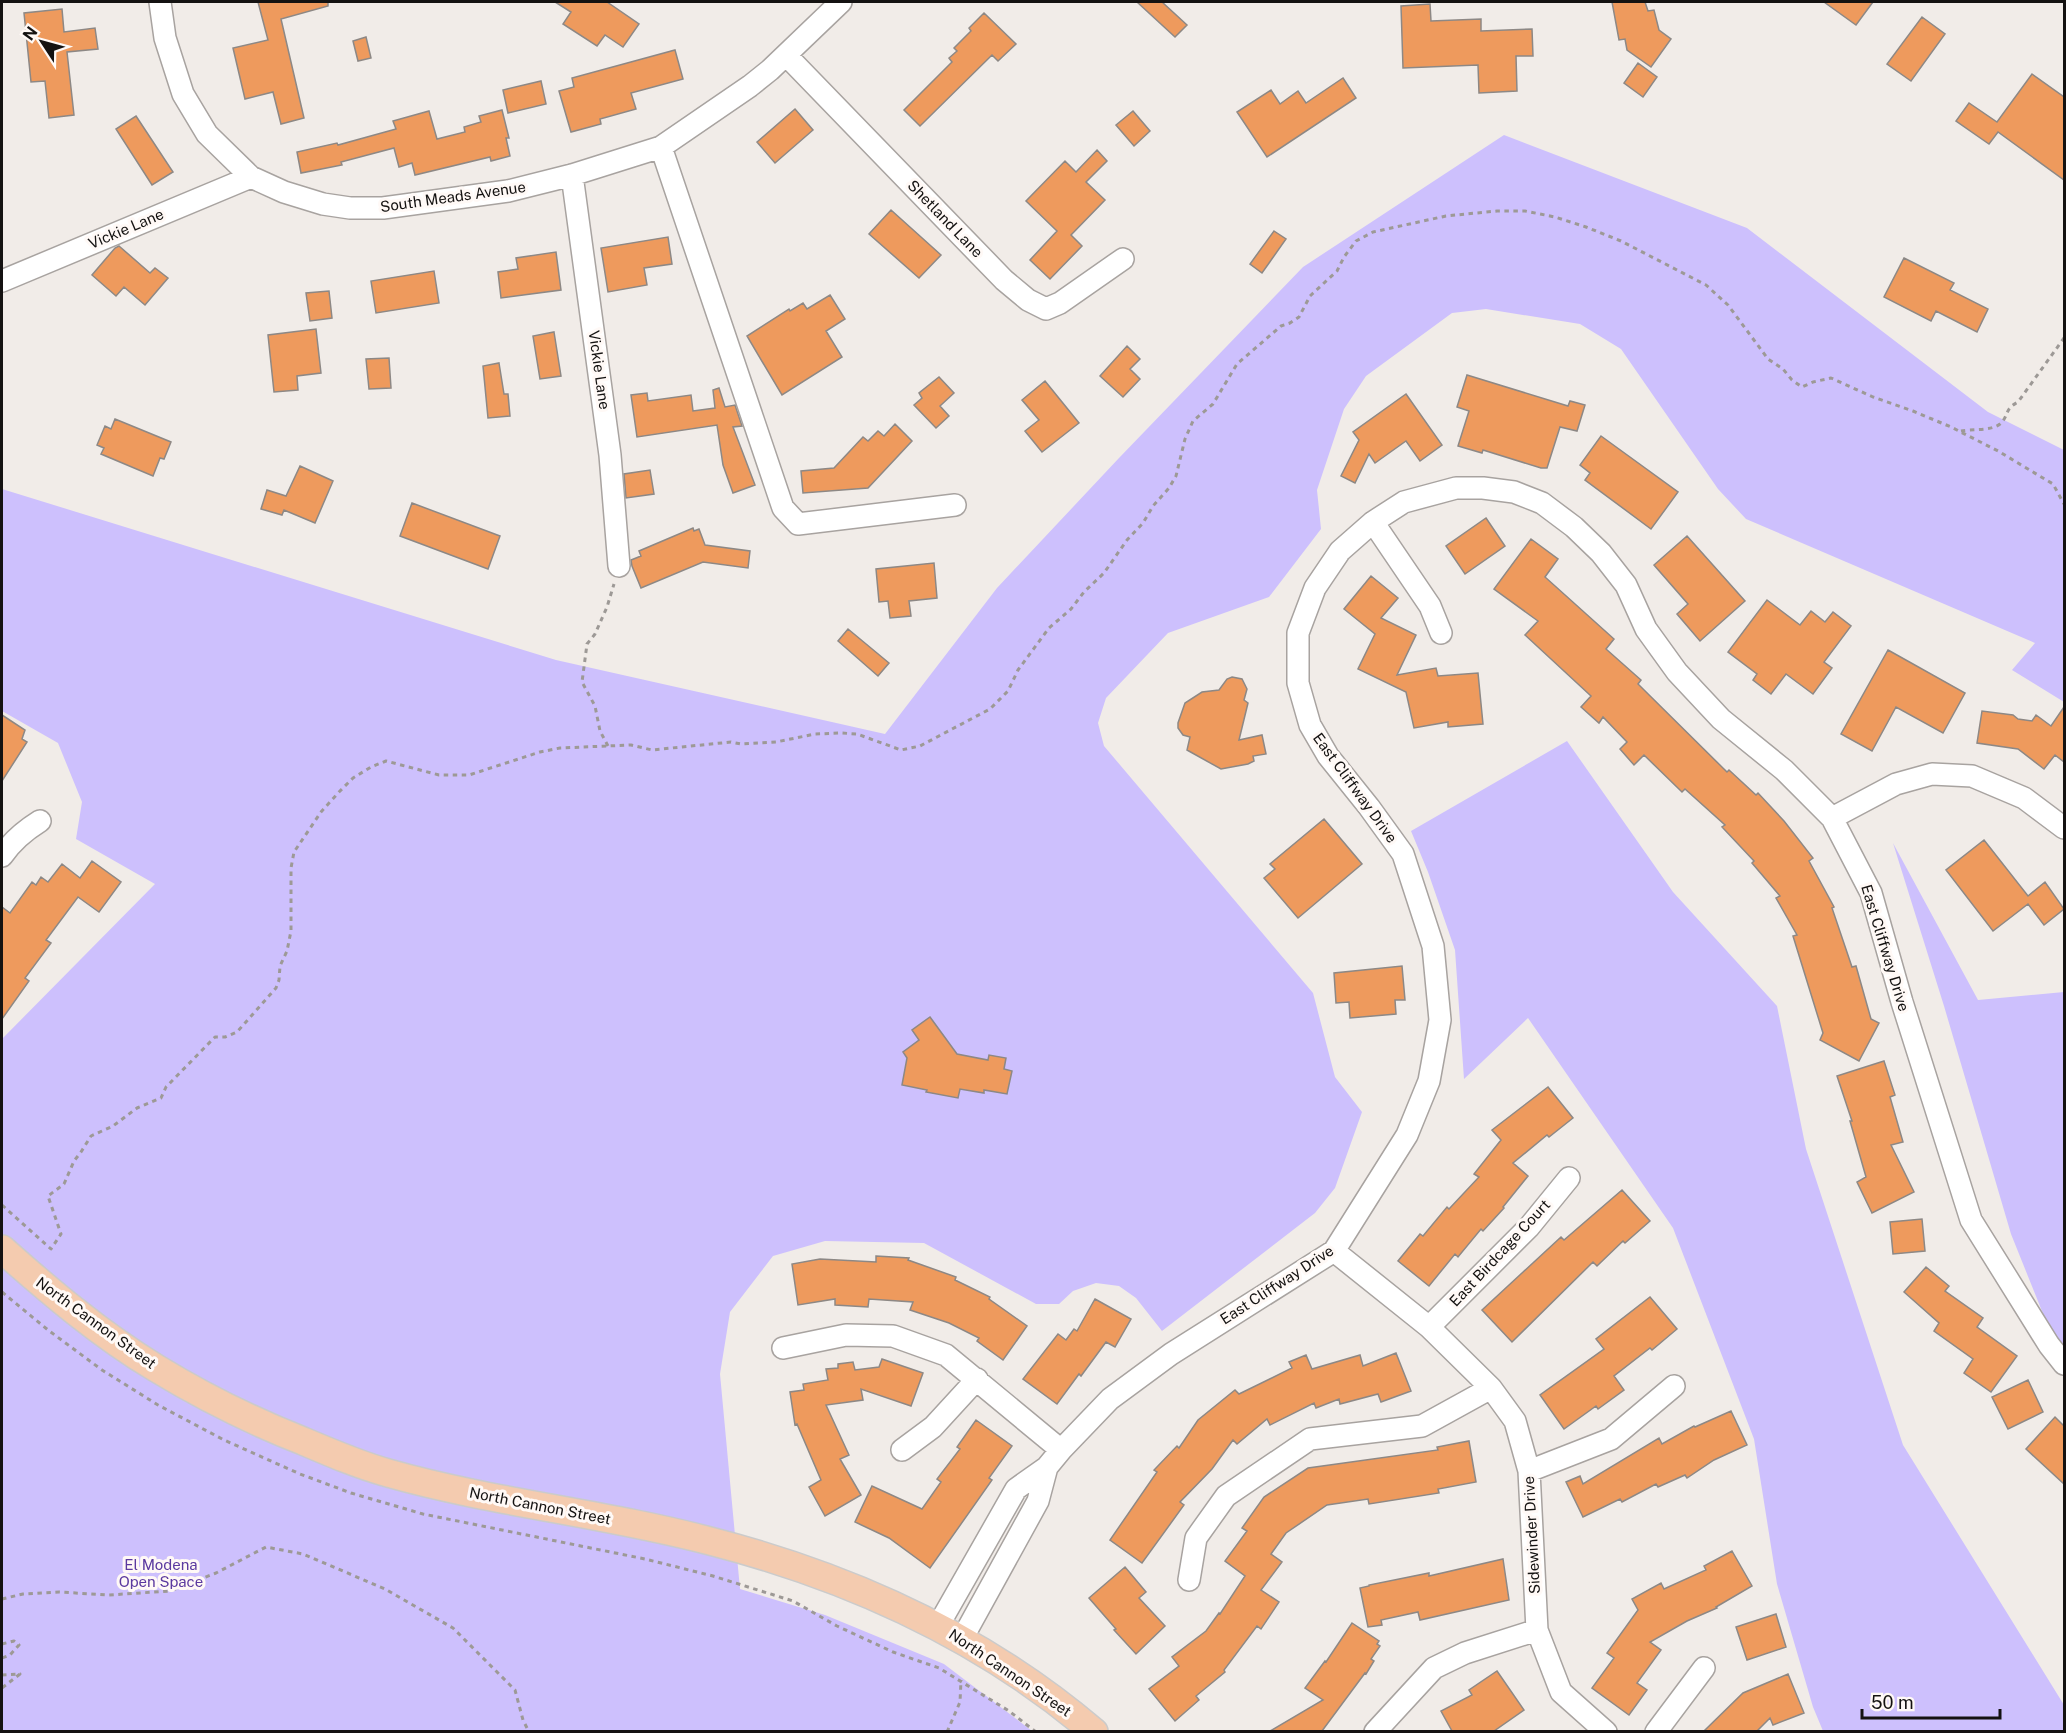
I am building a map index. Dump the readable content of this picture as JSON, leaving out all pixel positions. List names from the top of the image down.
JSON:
{
  "streets": {
    "main road": ["North Cannon Street"],
    "street": [
      "South Meads Avenue",
      "Shetland Lane",
      "Vickie Lane",
      "East Cliffway Drive",
      "East Birdcage Court",
      "Sidewinder Drive"
    ]
  },
  "crossings": [
    ["South Meads Avenue", "Shetland Lane"],
    ["South Meads Avenue", "Vickie Lane"],
    ["East Cliffway Drive", "North Cannon Street"],
    ["East Cliffway Drive", "Sidewinder Drive"],
    ["East Birdcage Court", "Sidewinder Drive"]
  ],
  "parks": ["El Modena Open Space"],
  "scale_bar": "50 m",
  "north": "top left"
}
